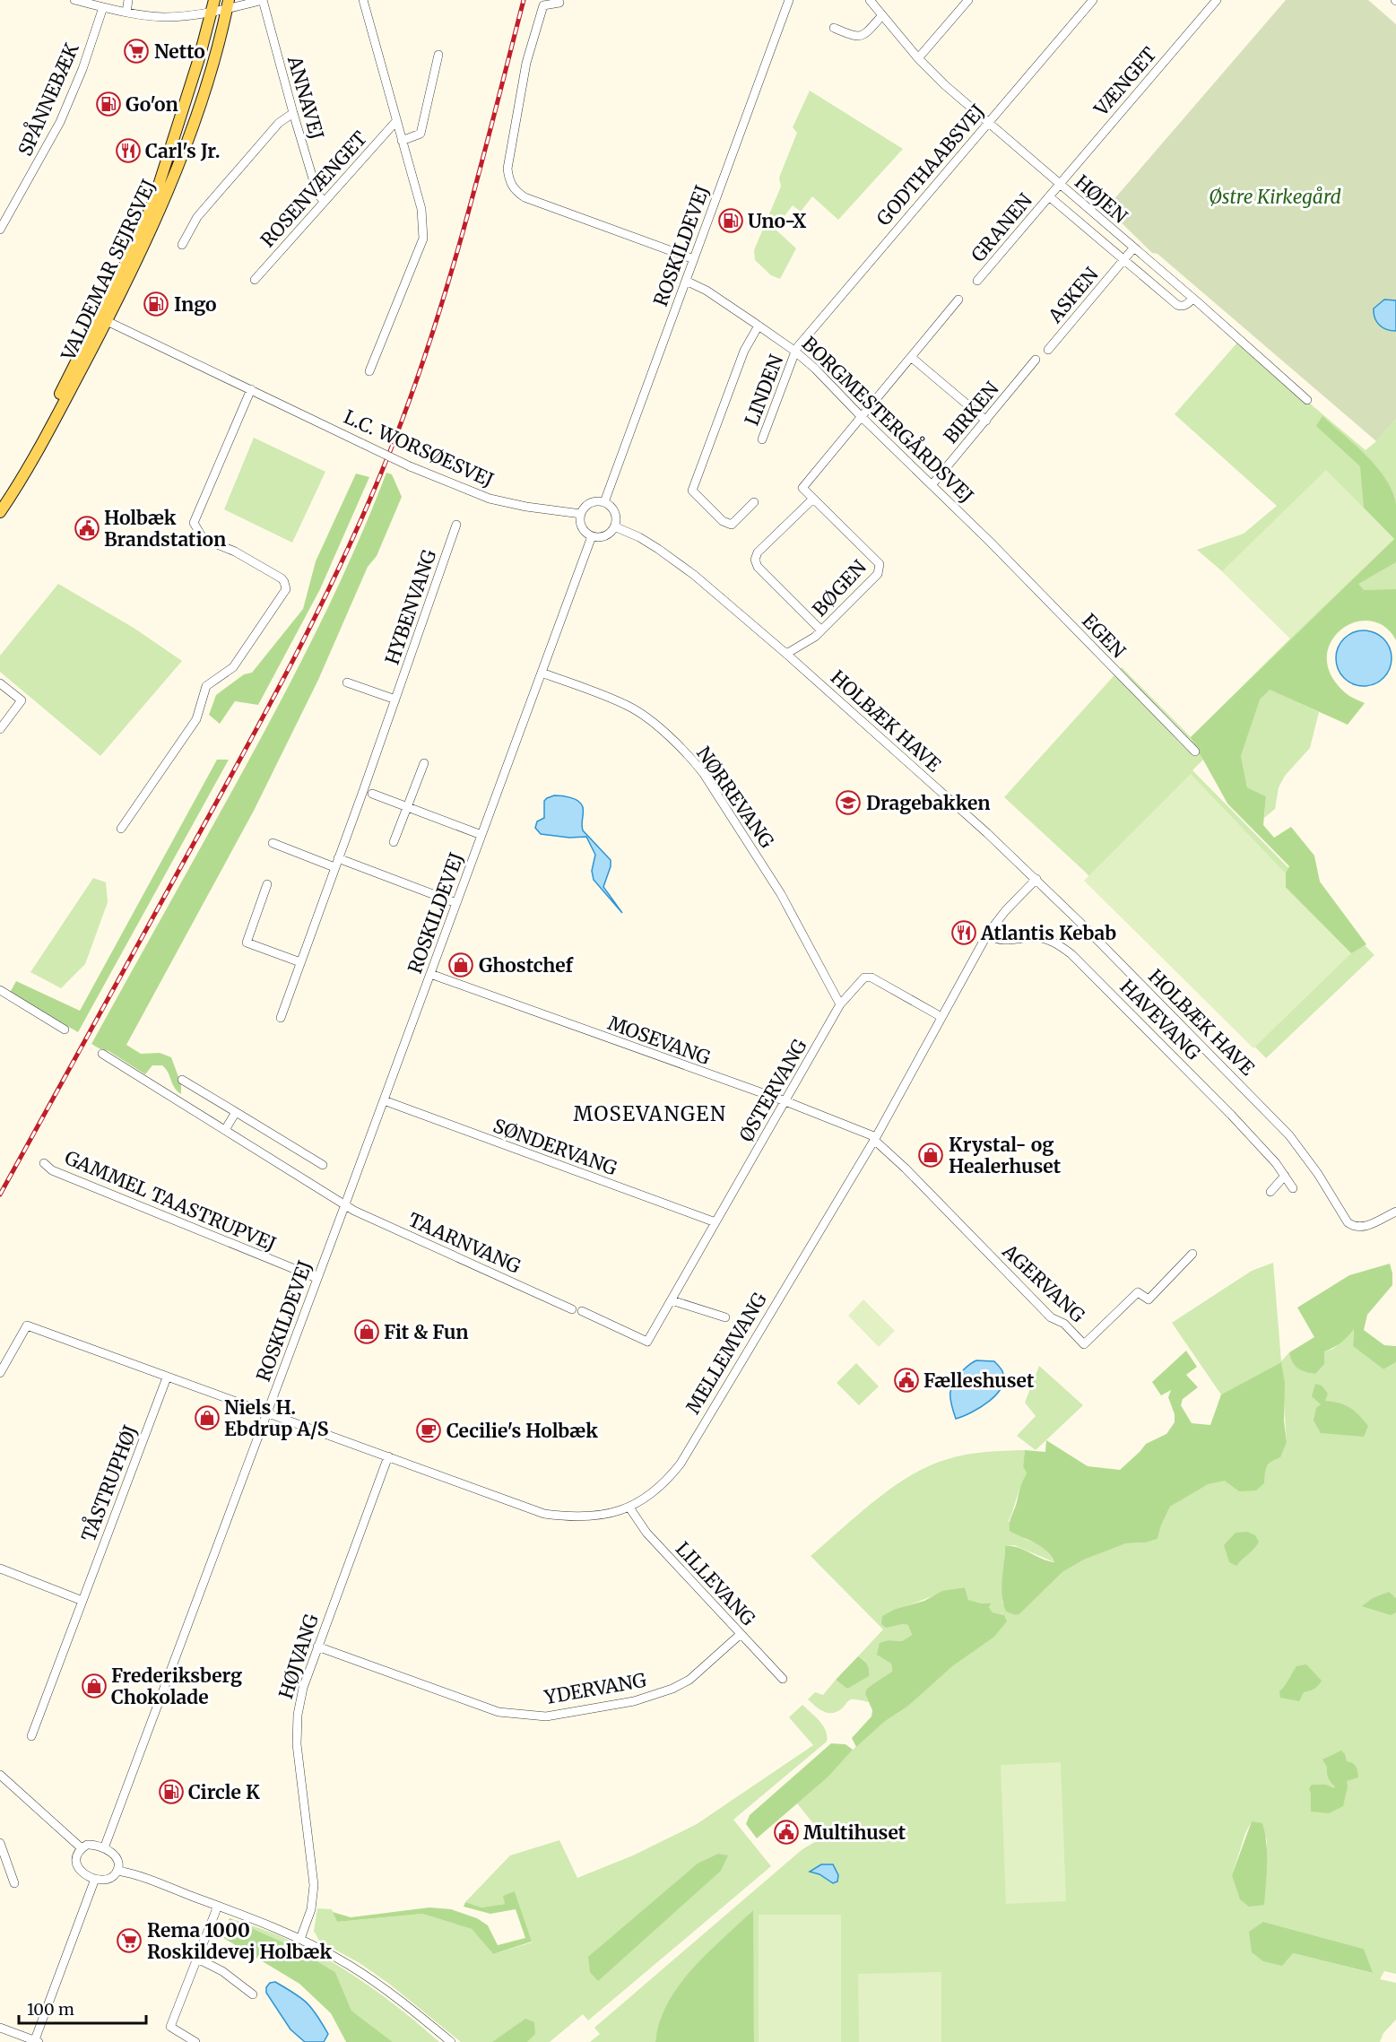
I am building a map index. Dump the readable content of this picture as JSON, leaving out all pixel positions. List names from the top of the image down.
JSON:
{
  "streets": {
    "main road": ["VALDEMAR SEJRSVEJ"],
    "street": [
      "VÆNGET",
      "ANNAVEJ",
      "SPÅNNEBÆK",
      "GODTHAABSVEJ",
      "ROSENVÆNGET",
      "HØJEN",
      "GRANEN",
      "ROSKILDEVEJ",
      "ASKEN",
      "LINDEN",
      "BIRKEN",
      "BORGMESTERGÅRDSVEJ",
      "L.C. WORSØESVEJ",
      "BØGEN",
      "HYBENVANG",
      "EGEN",
      "HOLBÆK HAVE",
      "NØRREVANG",
      "HAVEVANG",
      "MOSEVANG",
      "ØSTERVANG",
      "SØNDERVANG",
      "GAMMEL TAASTRUPVEJ",
      "TAARNVANG",
      "AGERVANG",
      "MELLEMVANG",
      "TÅSTRUPHØJ",
      "LILLEVANG",
      "HØJVANG",
      "YDERVANG"
    ]
  },
  "crossings": [
    ["VÆNGET", "HØJEN"],
    ["VÆNGET", "GRANEN"],
    ["ANNAVEJ", "ROSENVÆNGET"],
    ["GODTHAABSVEJ", "HØJEN"],
    ["GODTHAABSVEJ", "LINDEN"],
    ["GODTHAABSVEJ", "BORGMESTERGÅRDSVEJ"],
    ["HØJEN", "GRANEN"],
    ["HØJEN", "ASKEN"],
    ["GRANEN", "ASKEN"],
    ["ROSKILDEVEJ", "BORGMESTERGÅRDSVEJ"],
    ["ROSKILDEVEJ", "L.C. WORSØESVEJ"],
    ["ROSKILDEVEJ", "HYBENVANG"],
    ["ROSKILDEVEJ", "HOLBÆK HAVE"],
    ["ROSKILDEVEJ", "NØRREVANG"],
    ["ROSKILDEVEJ", "MOSEVANG"],
    ["ROSKILDEVEJ", "SØNDERVANG"],
    ["ROSKILDEVEJ", "GAMMEL TAASTRUPVEJ"],
    ["ROSKILDEVEJ", "TAARNVANG"],
    ["ROSKILDEVEJ", "MELLEMVANG"],
    ["VALDEMAR SEJRSVEJ", "L.C. WORSØESVEJ"],
    ["LINDEN", "BORGMESTERGÅRDSVEJ"],
    ["BIRKEN", "BORGMESTERGÅRDSVEJ"],
    ["BORGMESTERGÅRDSVEJ", "EGEN"],
    ["L.C. WORSØESVEJ", "HOLBÆK HAVE"],
    ["BØGEN", "HOLBÆK HAVE"],
    ["HOLBÆK HAVE", "MELLEMVANG"],
    ["NØRREVANG", "ØSTERVANG"],
    ["HAVEVANG", "MELLEMVANG"],
    ["MOSEVANG", "ØSTERVANG"],
    ["MOSEVANG", "AGERVANG"],
    ["MOSEVANG", "MELLEMVANG"],
    ["ØSTERVANG", "SØNDERVANG"],
    ["ØSTERVANG", "MELLEMVANG"],
    ["AGERVANG", "MELLEMVANG"],
    ["MELLEMVANG", "LILLEVANG"],
    ["MELLEMVANG", "HØJVANG"],
    ["LILLEVANG", "YDERVANG"],
    ["HØJVANG", "YDERVANG"]
  ],
  "districts": ["MOSEVANGEN"],
  "parks": ["Østre Kirkegård"],
  "places": {
    "supermarket": ["Netto", "Rema 1000 Roskildevej Holbæk"],
    "fuel station": [
      "Go'on",
      "Uno-X",
      "Ingo",
      "Circle K"
    ],
    "restaurant": ["Carl's Jr.", "Atlantis Kebab"],
    "public building": ["Holbæk Brandstation", "Fælleshuset", "Multihuset"],
    "school or university": ["Dragebakken"],
    "shop": [
      "Ghostchef",
      "Krystal- og Healerhuset",
      "Fit & Fun",
      "Niels H. Ebdrup A/S",
      "Frederiksberg Chokolade"
    ],
    "cafe": ["Cecilie's Holbæk"]
  },
  "scale_bar": "100 m"
}
